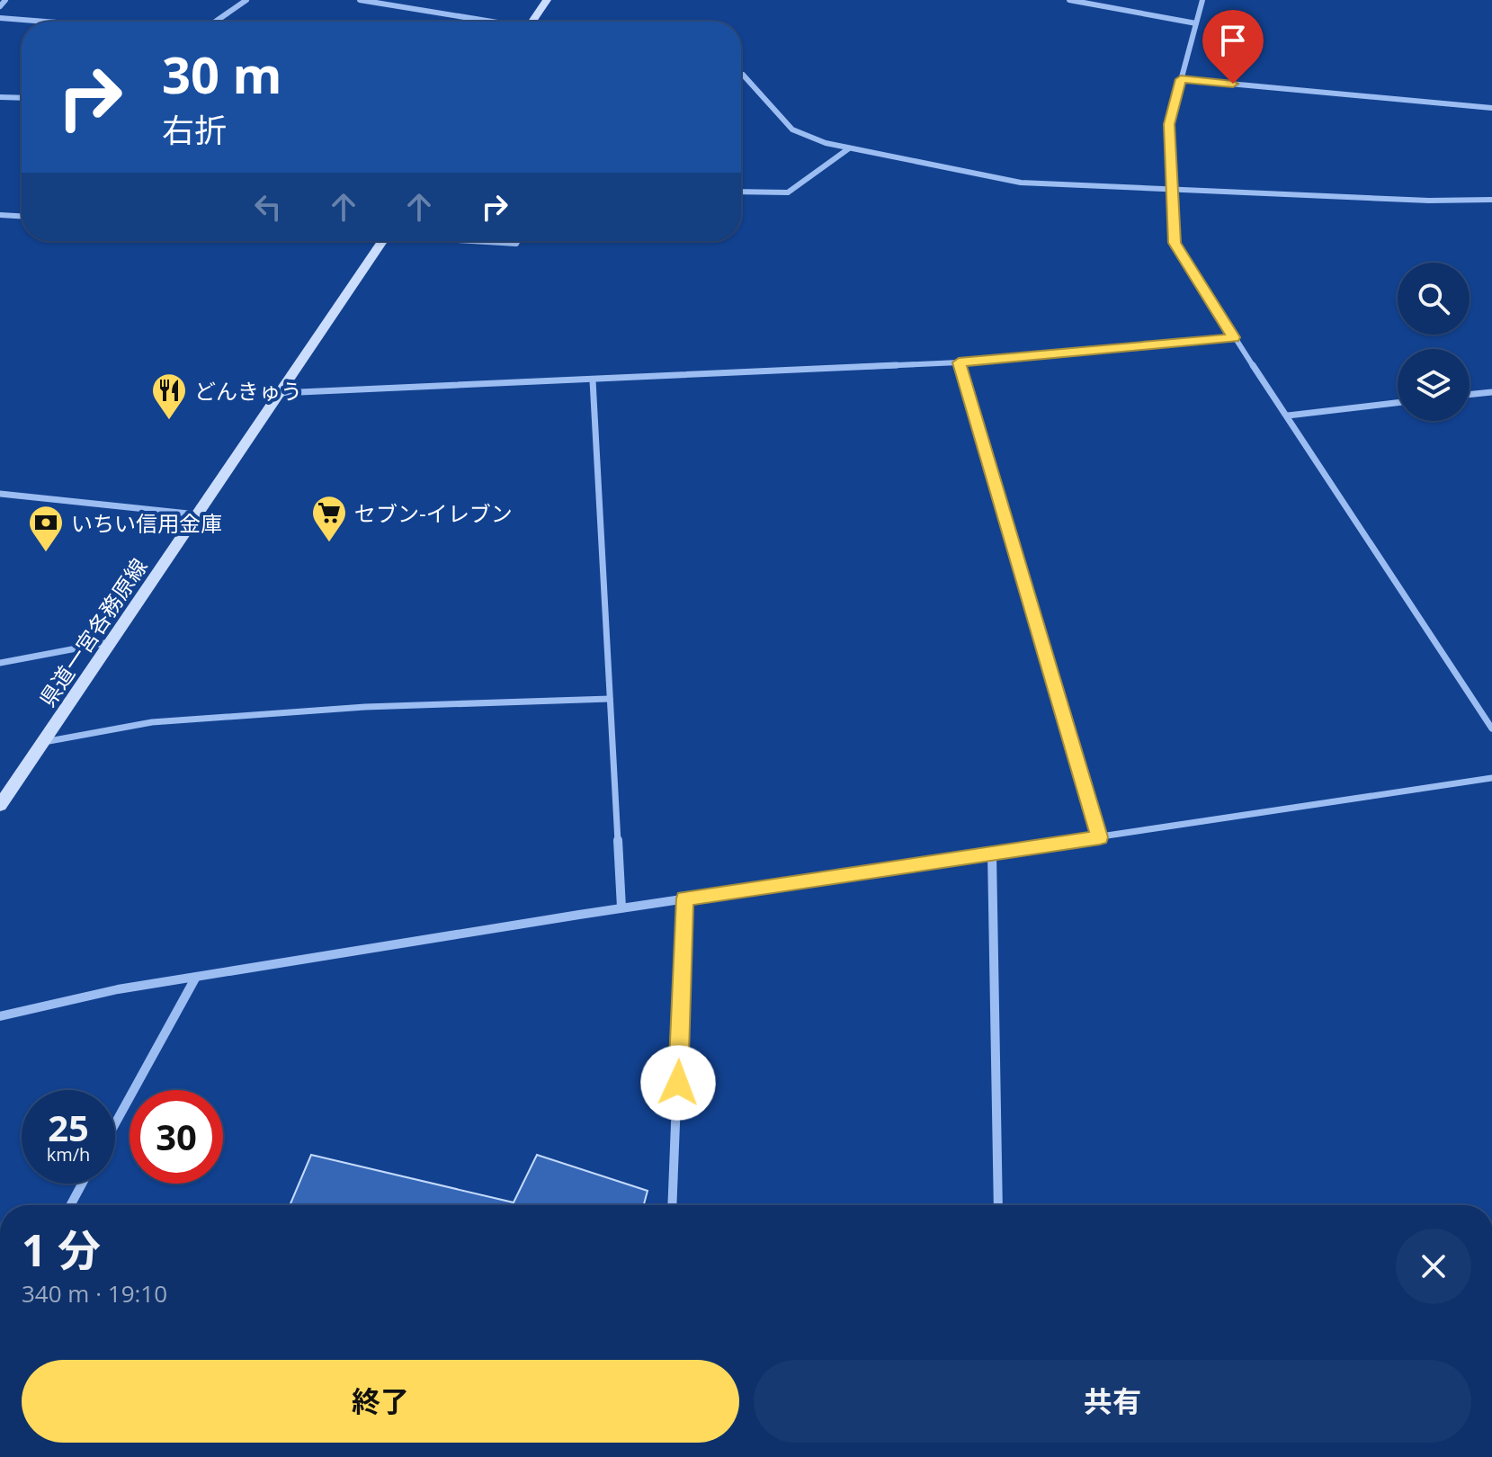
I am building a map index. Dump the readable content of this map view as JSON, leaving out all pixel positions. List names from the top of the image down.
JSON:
{
  "streets": {
    "main road": ["県道一宮各務原線"]
  },
  "places": {
    "restaurant": ["どんきゅう"],
    "supermarket": ["セブン-イレブン"],
    "bank": ["いちい信用金庫"]
  },
  "page": {
    "turn": ["30 m", "右折"],
    "speed": "25 km/h",
    "limit": "30",
    "heading": ["1 分", "340 m · 19:10"],
    "buttons": ["終了", "共有"]
  }
}
